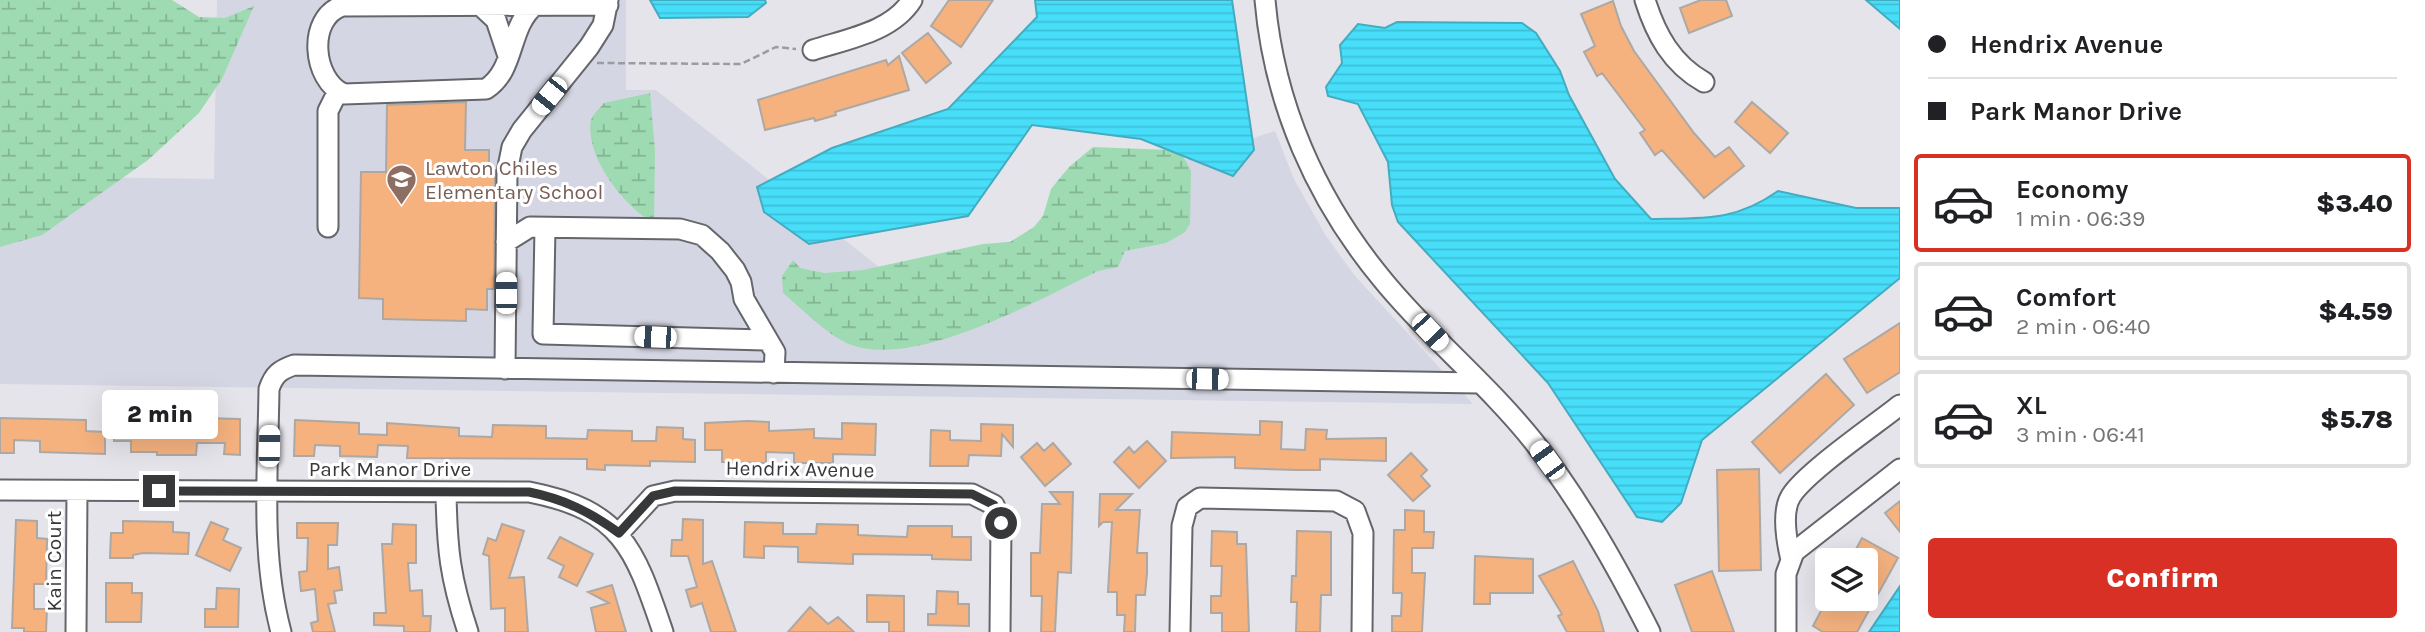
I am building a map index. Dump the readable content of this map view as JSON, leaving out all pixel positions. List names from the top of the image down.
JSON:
{
  "streets": {
    "street": ["Park Manor Drive", "Hendrix Avenue", "Kain Court"]
  },
  "crossings": [
    ["Park Manor Drive", "Hendrix Avenue"],
    ["Park Manor Drive", "Kain Court"]
  ],
  "places": {
    "school or university": ["Lawton Chiles Elementary School"]
  },
  "page": {
    "banner": ["Hendrix Avenue", "Park Manor Drive"],
    "list": [
      {
        "name": "Economy",
        "note": "1 min · 06:39",
        "value": "$3.40"
      },
      {
        "name": "Comfort",
        "note": "2 min · 06:40",
        "value": "$4.59"
      },
      {
        "name": "XL",
        "note": "3 min · 06:41",
        "value": "$5.78"
      }
    ],
    "bubble": "2 min",
    "buttons": "Confirm"
  }
}
